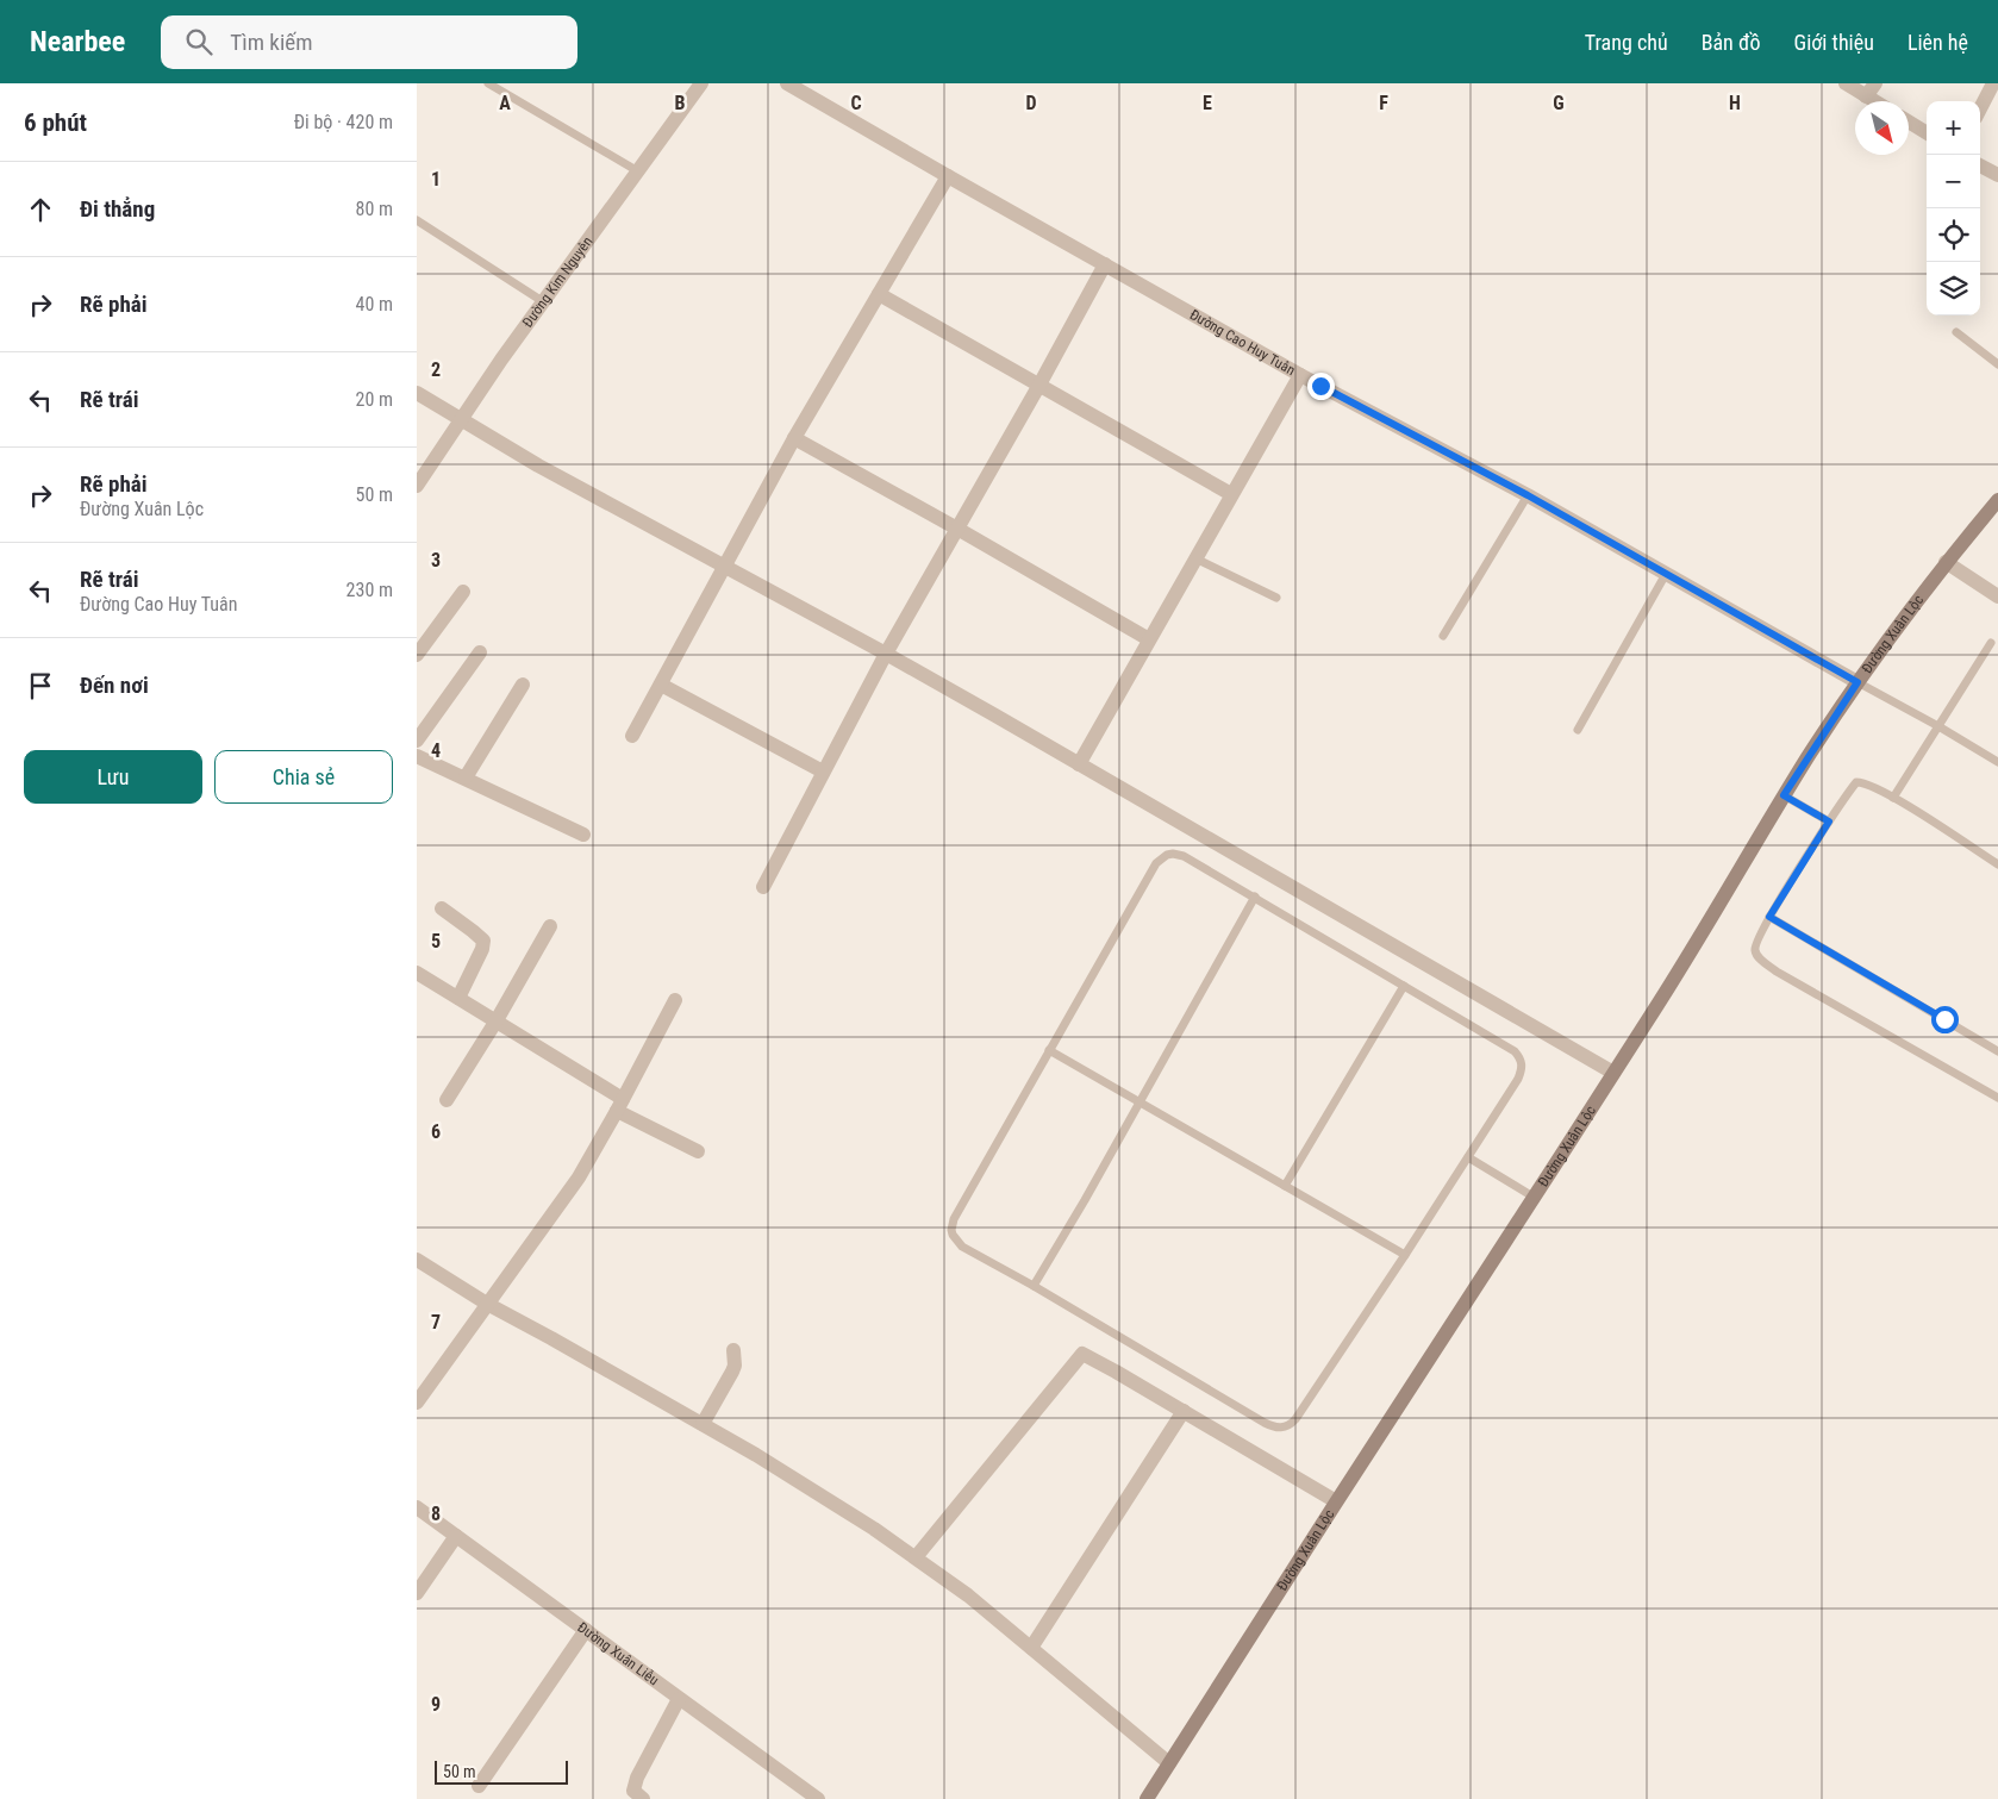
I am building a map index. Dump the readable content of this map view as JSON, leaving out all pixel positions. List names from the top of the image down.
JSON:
{
  "streets": {
    "street": [
      "Đường Kim Nguyên",
      "Đường Cao Huy Tuân",
      "Đường Xuân Lộc",
      "Đường Xuân Liễu"
    ]
  },
  "crossings": [
    ["Đường Cao Huy Tuân", "Đường Xuân Lộc"]
  ],
  "scale_bar": "50 m",
  "north": "bottom right",
  "page": {
    "header": "Nearbee",
    "search": "Tìm kiếm",
    "nav": [
      "Trang chủ",
      "Bản đồ",
      "Giới thiệu",
      "Liên hệ"
    ],
    "heading": ["6 phút", "Đi bộ · 420 m"],
    "map_buttons": ["+", "−"],
    "list": [
      ["Đi thẳng", "80 m"],
      ["Rẽ phải", "40 m"],
      ["Rẽ trái", "20 m"],
      ["Rẽ phải", "Đường Xuân Lộc", "50 m"],
      ["Rẽ trái", "Đường Cao Huy Tuân", "230 m"],
      "Đến nơi"
    ],
    "buttons": ["Lưu", "Chia sẻ"],
    "scale": "50 m"
  },
  "grid": {
    "columns": [
      "A",
      "B",
      "C",
      "D",
      "E",
      "F",
      "G",
      "H"
    ],
    "rows": [
      "1",
      "2",
      "3",
      "4",
      "5",
      "6",
      "7",
      "8",
      "9"
    ]
  }
}
